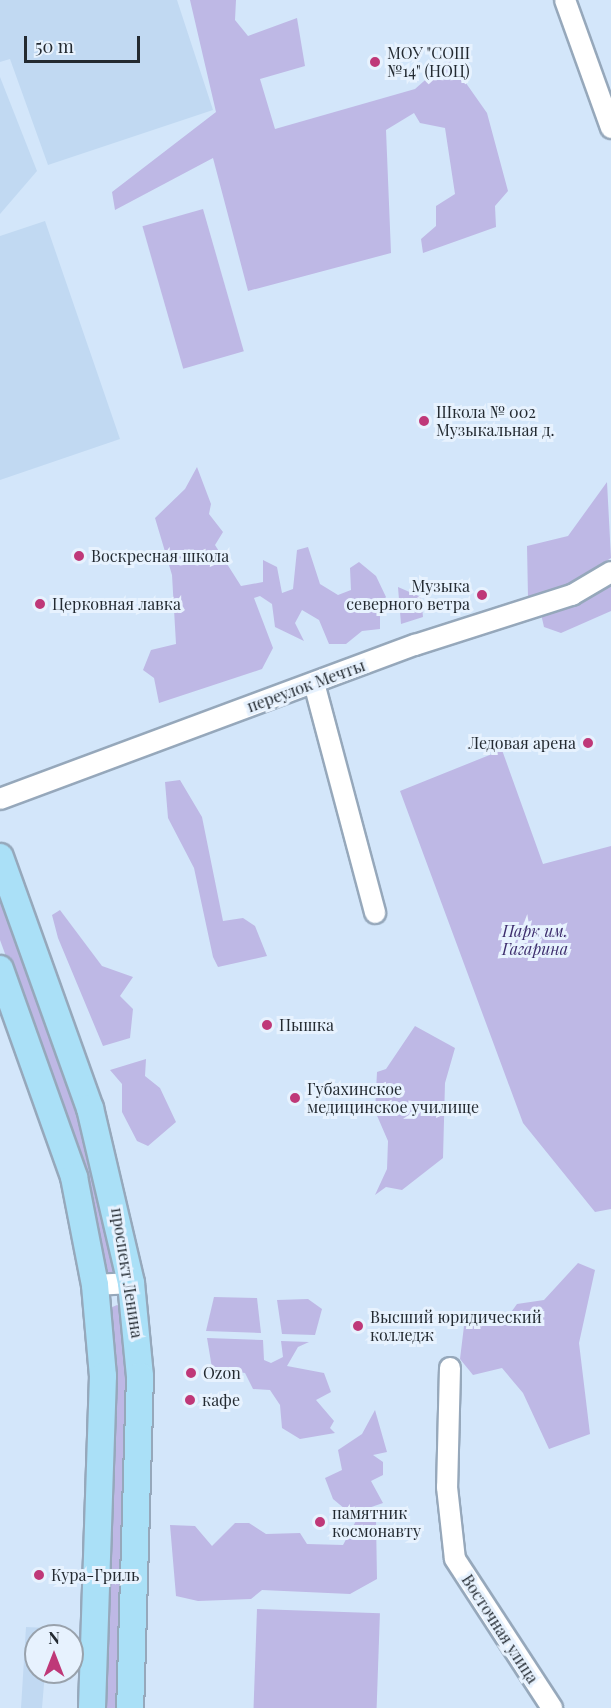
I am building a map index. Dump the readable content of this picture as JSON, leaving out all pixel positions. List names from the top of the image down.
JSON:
{
  "streets": {
    "main road": ["проспект Ленина"],
    "street": ["переулок Мечты", "Восточная улица"]
  },
  "parks": ["Парк им. Гагарина"],
  "places": [
    "МОУ \"СОШ №14\" (НОЦ)",
    "Школа № 002 Музыкальная д.",
    "Воскресная школа",
    "Музыка северного ветра",
    "Церковная лавка",
    "Ледовая арена",
    "Пышка",
    "Губахинское медицинское училище",
    "Высший юридический колледж",
    "Ozon",
    "кафе",
    "памятник космонавту",
    "Кура-Гриль"
  ],
  "scale_bar": "50 m",
  "north": "top"
}
